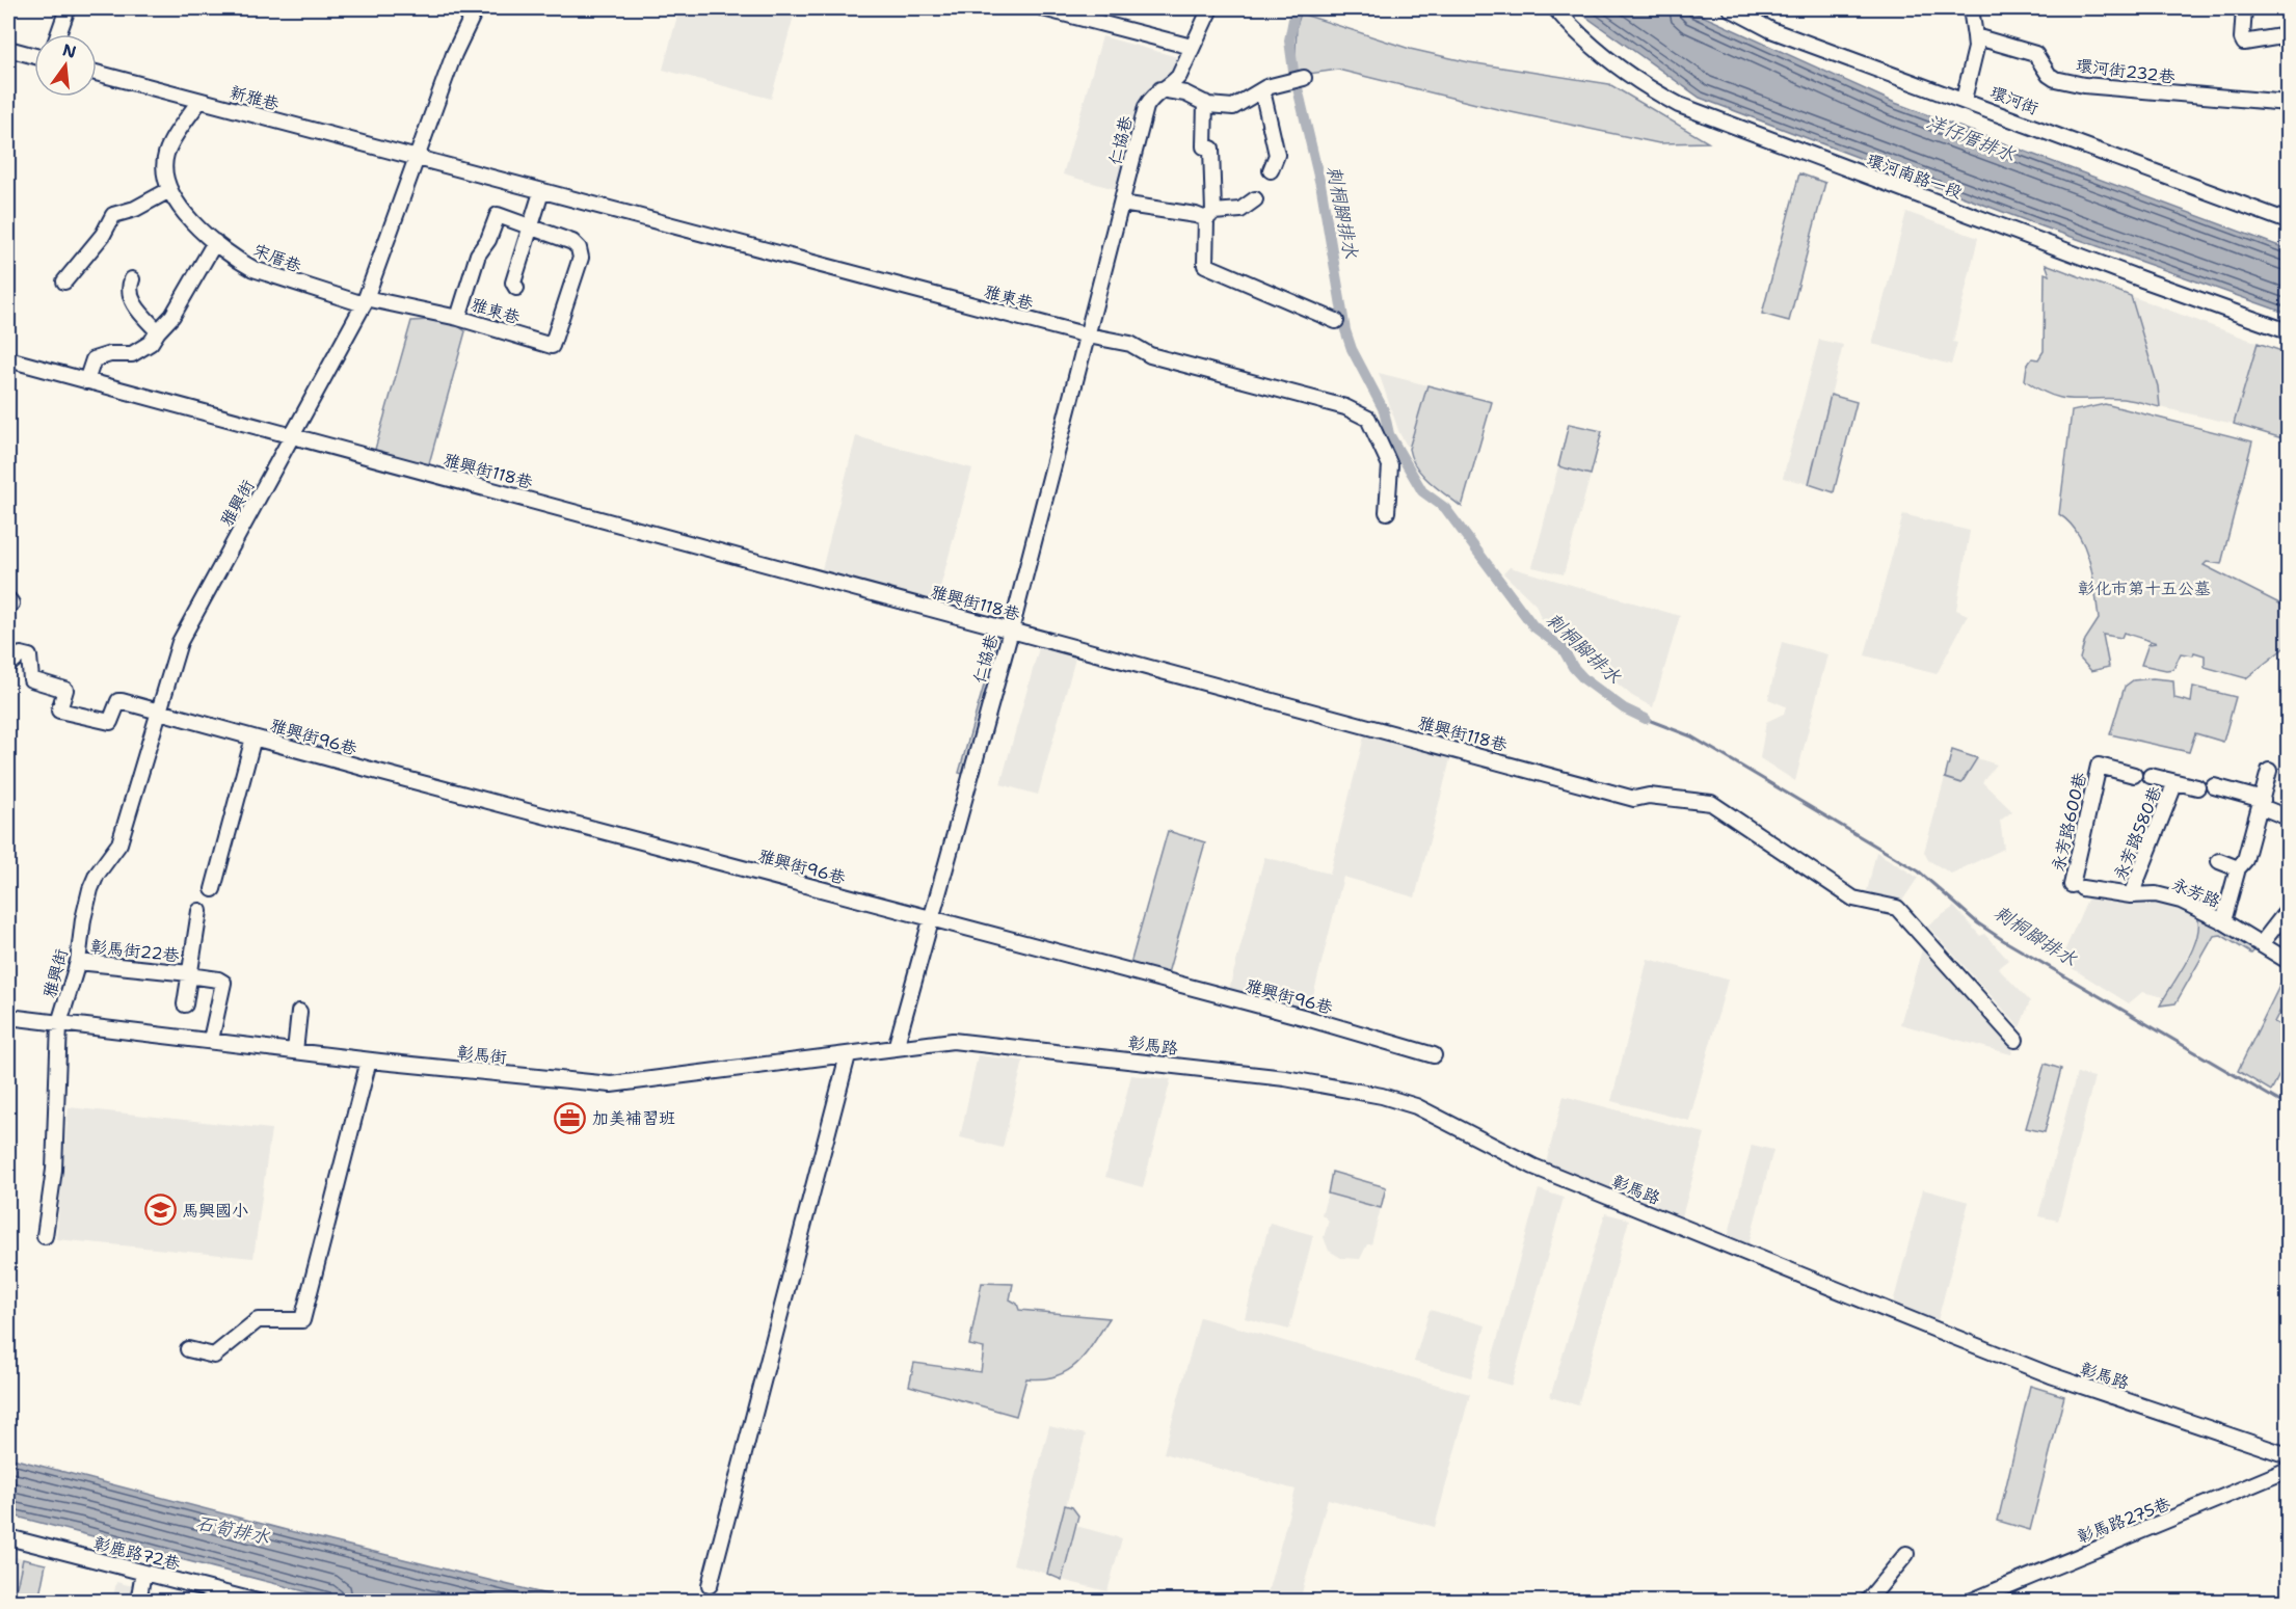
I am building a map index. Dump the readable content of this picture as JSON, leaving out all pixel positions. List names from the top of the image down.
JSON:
{
  "streets": {
    "street": [
      "環河街232巷",
      "新雅巷",
      "環河街",
      "仁協巷",
      "環河南路一段",
      "宋厝巷",
      "雅東巷",
      "雅興街118巷",
      "雅興街",
      "雅興街96巷",
      "永芳路600巷",
      "永芳路580巷",
      "永芳路",
      "彰馬街22巷",
      "彰馬路",
      "彰馬街",
      "彰馬路275巷",
      "彰鹿路72巷"
    ]
  },
  "crossings": [
    ["新雅巷", "宋厝巷"],
    ["新雅巷", "雅東巷"],
    ["新雅巷", "雅興街"],
    ["仁協巷", "雅東巷"],
    ["仁協巷", "雅興街118巷"],
    ["仁協巷", "雅興街96巷"],
    ["仁協巷", "彰馬街"],
    ["宋厝巷", "雅東巷"],
    ["宋厝巷", "雅興街"],
    ["雅東巷", "雅興街"],
    ["雅興街118巷", "雅興街"],
    ["雅興街", "雅興街96巷"],
    ["雅興街", "彰馬街22巷"],
    ["雅興街", "彰馬街"],
    ["永芳路600巷", "永芳路"],
    ["永芳路580巷", "永芳路"],
    ["彰馬街22巷", "彰馬街"],
    ["彰馬路", "彰馬街"]
  ],
  "water": ["洋仔厝排水", "刺桐腳排水", "石筍排水"],
  "parks": ["彰化市第十五公墓"],
  "places": {
    "office": ["加美補習班"],
    "school or university": ["馬興國小"]
  },
  "north": "top"
}
